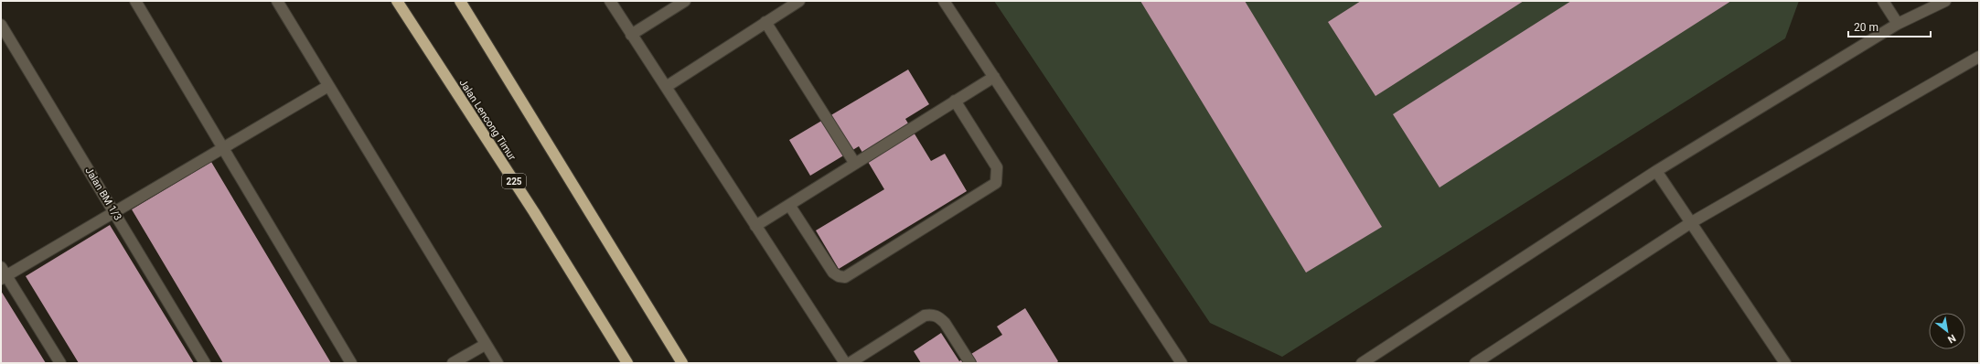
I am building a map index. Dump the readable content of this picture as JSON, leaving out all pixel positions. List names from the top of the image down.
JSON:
{
  "streets": {
    "highway": ["Jalan Lencong Timur", "225"],
    "street": ["Jalan BM 1/3"]
  },
  "scale_bar": "20 m",
  "north": "bottom right"
}
